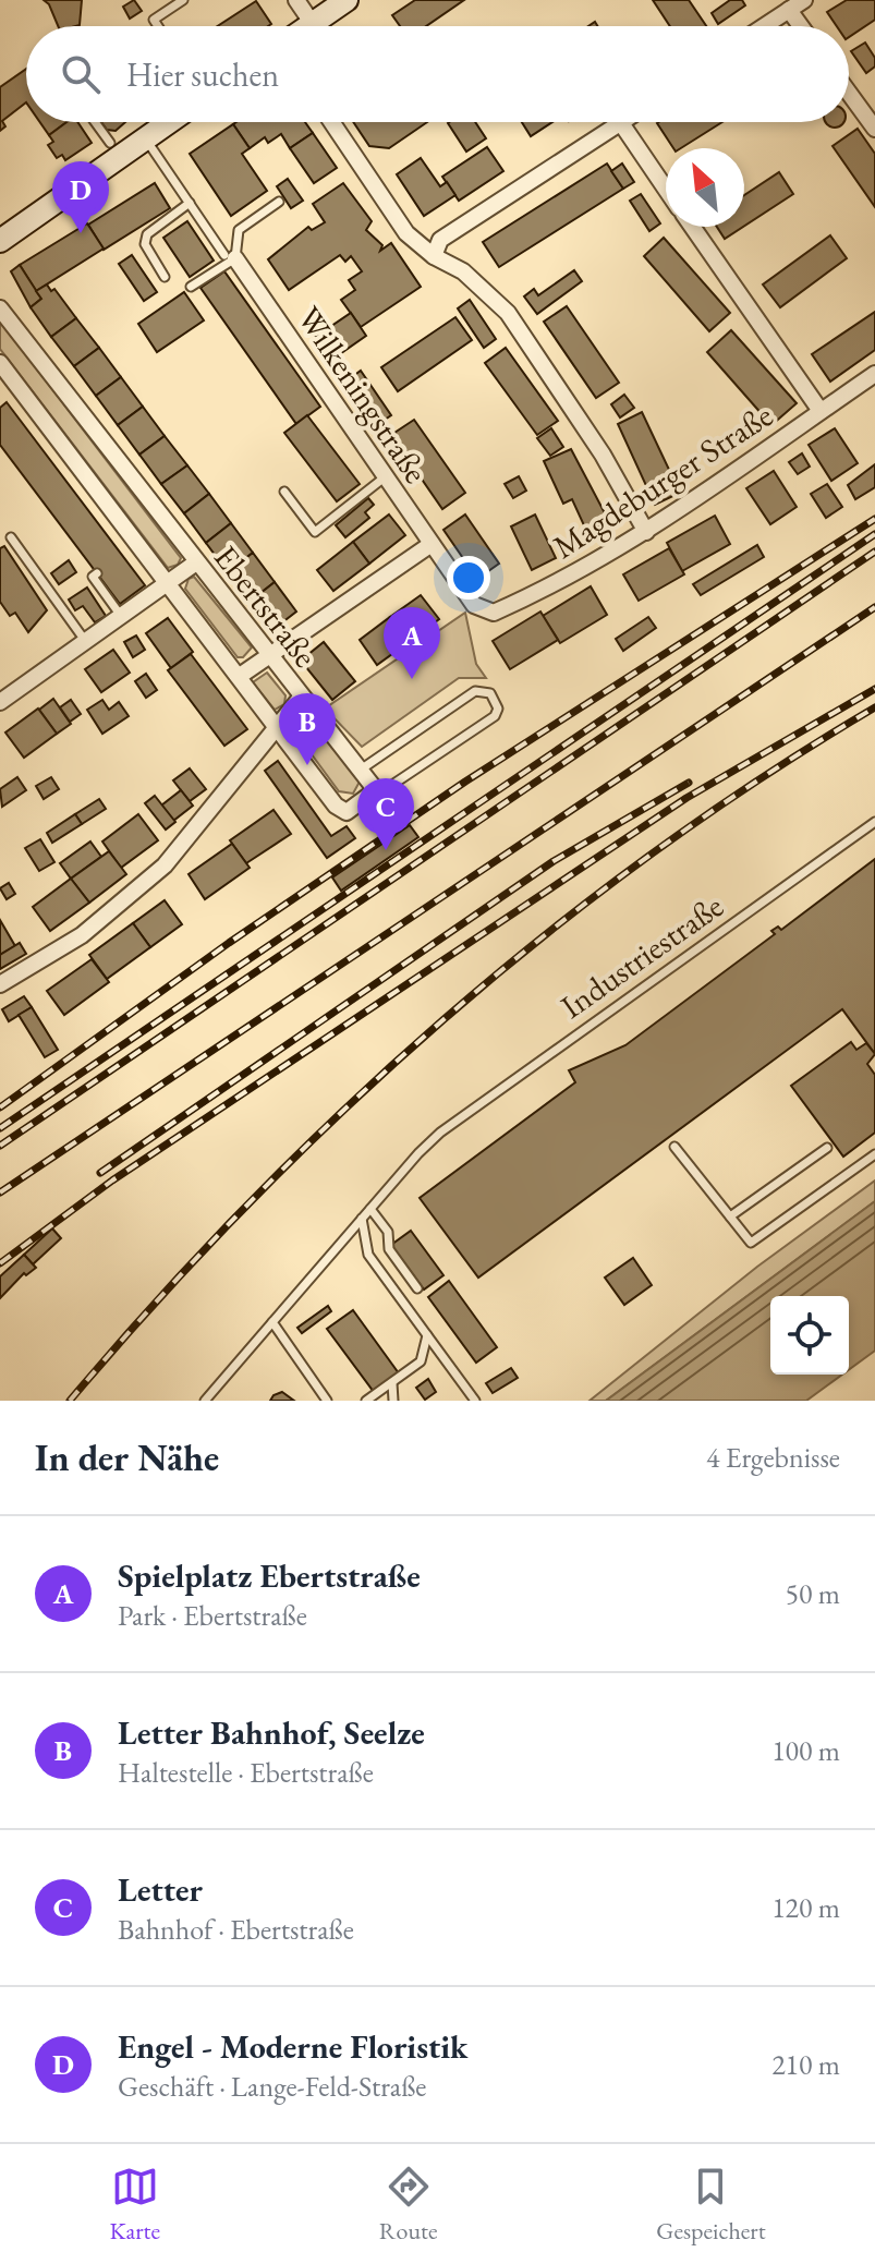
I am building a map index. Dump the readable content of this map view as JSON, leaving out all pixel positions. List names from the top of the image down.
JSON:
{
  "streets": {
    "street": ["Wilkeningstraße", "Magdeburger Straße", "Ebertstraße"],
    "lane": ["Industriestraße"]
  },
  "crossings": [
    ["Wilkeningstraße", "Magdeburger Straße"]
  ],
  "north": "top left",
  "page": {
    "search": "Hier suchen",
    "pins": [
      "D",
      "A",
      "B",
      "C"
    ],
    "heading": ["In der Nähe", "4 Ergebnisse"],
    "list": [
      {
        "mark": "A",
        "name": "Spielplatz Ebertstraße",
        "note": "Park · Ebertstraße",
        "value": "50 m"
      },
      {
        "mark": "B",
        "name": "Letter Bahnhof, Seelze",
        "note": "Haltestelle · Ebertstraße",
        "value": "100 m"
      },
      {
        "mark": "C",
        "name": "Letter",
        "note": "Bahnhof · Ebertstraße",
        "value": "120 m"
      },
      {
        "mark": "D",
        "name": "Engel - Moderne Floristik",
        "note": "Geschäft · Lange-Feld-Straße",
        "value": "210 m"
      }
    ],
    "nav": ["Karte", "Route", "Gespeichert"]
  }
}
